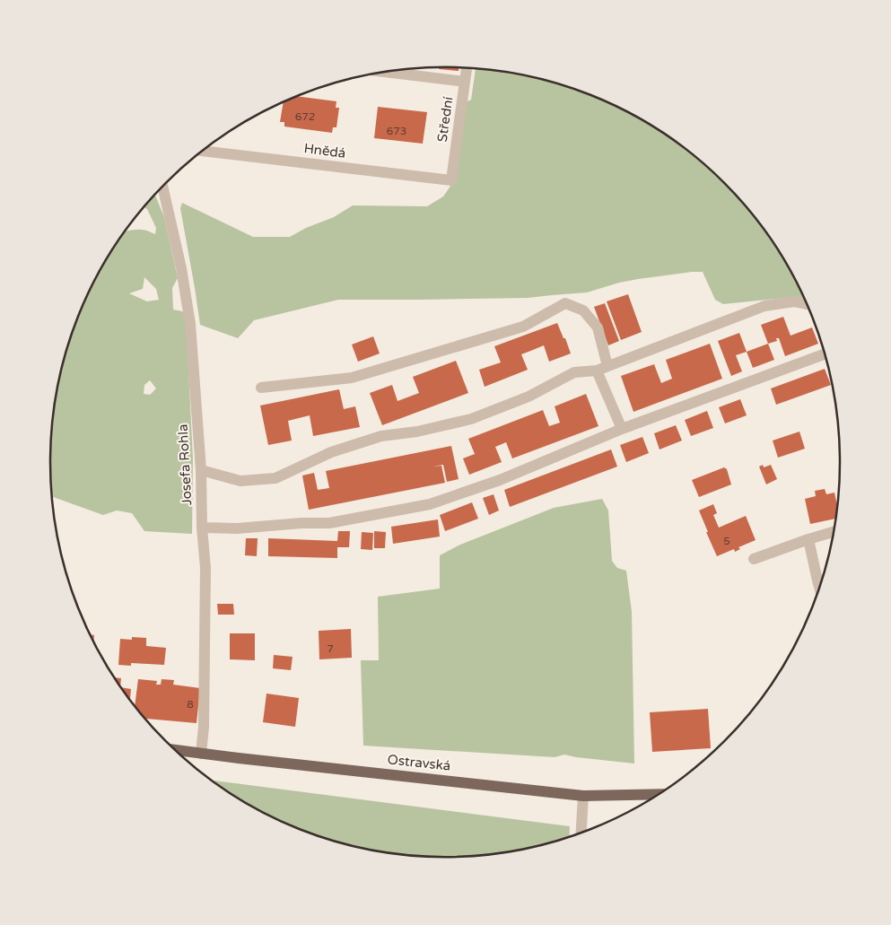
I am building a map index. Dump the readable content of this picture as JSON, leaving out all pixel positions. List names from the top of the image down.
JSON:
{
  "streets": {
    "main road": ["Ostravská"],
    "street": ["Střední", "Hnědá", "Josefa Rohla"]
  },
  "crossings": [
    ["Střední", "Hnědá"],
    ["Josefa Rohla", "Ostravská"]
  ],
  "house_numbers": [
    "672",
    "673",
    "5",
    "7",
    "8"
  ]
}
